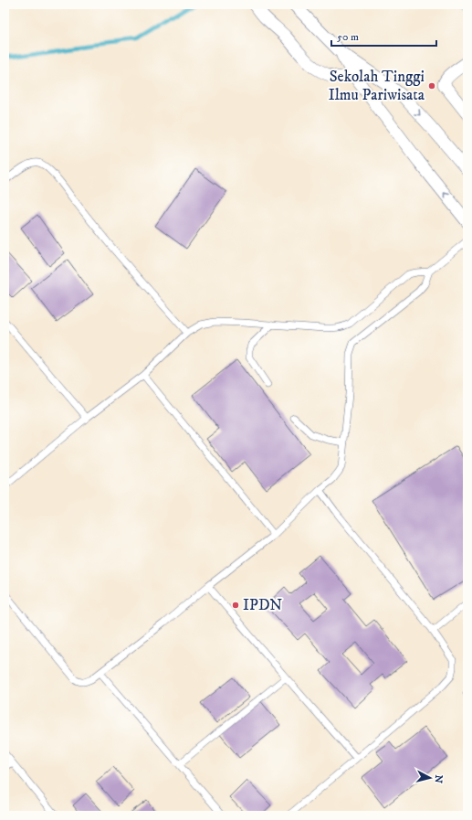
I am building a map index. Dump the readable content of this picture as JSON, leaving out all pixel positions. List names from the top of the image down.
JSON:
{
  "places": ["Sekolah Tinggi Ilmu Pariwisata", "IPDN"],
  "scale_bar": "50 m",
  "north": "right"
}
